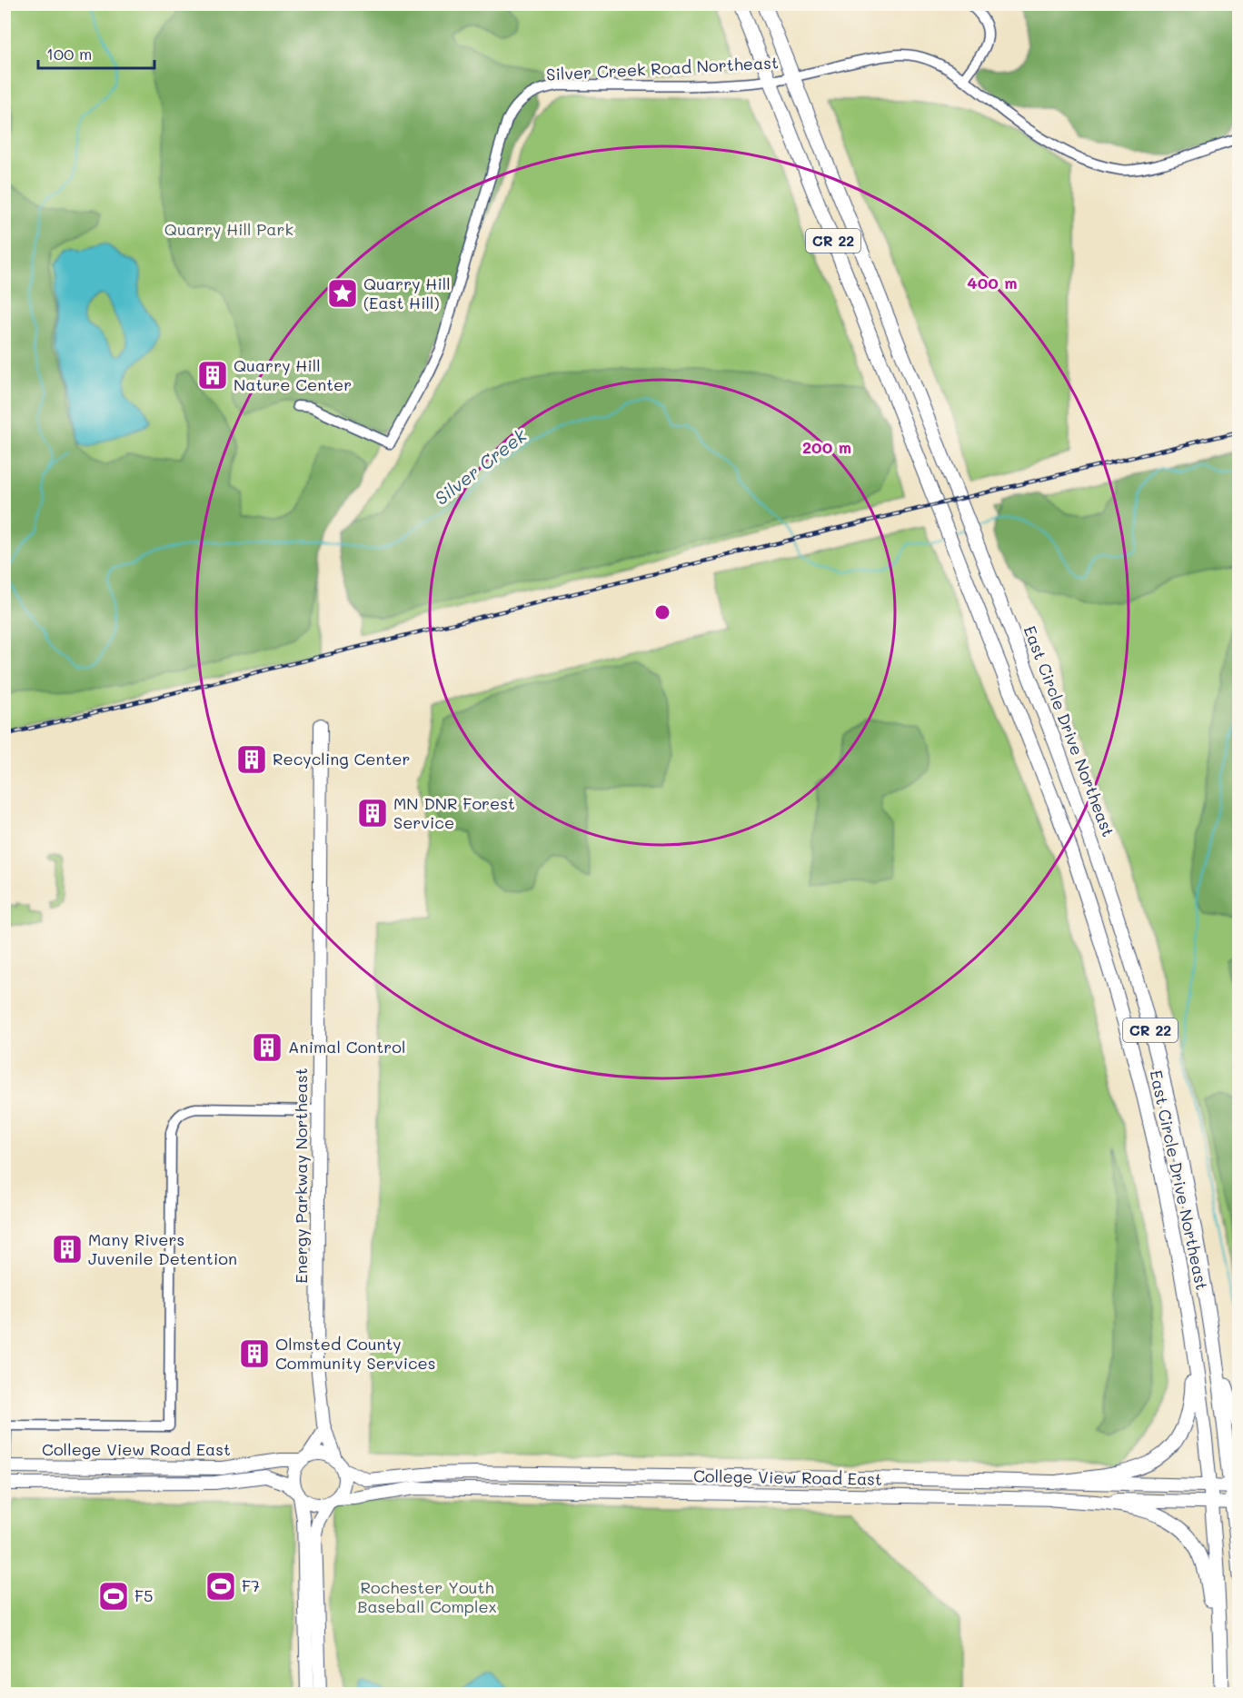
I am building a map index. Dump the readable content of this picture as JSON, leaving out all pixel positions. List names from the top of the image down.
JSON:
{
  "streets": {
    "main road": [
      "CR 22",
      "East Circle Drive Northeast",
      "Energy Parkway Northeast",
      "College View Road East"
    ],
    "street": ["Silver Creek Road Northeast"]
  },
  "crossings": [
    ["Silver Creek Road Northeast", "East Circle Drive Northeast"],
    ["CR 22", "East Circle Drive Northeast"],
    ["CR 22", "College View Road East"],
    ["East Circle Drive Northeast", "College View Road East"],
    ["Energy Parkway Northeast", "College View Road East"]
  ],
  "water": ["Silver Creek"],
  "parks": ["Quarry Hill Park", "Rochester Youth Baseball Complex"],
  "places": {
    "place": ["Quarry Hill (East Hill)"],
    "building": [
      "Quarry Hill Nature Center",
      "Recycling Center",
      "MN DNR Forest Service",
      "Animal Control",
      "Many Rivers Juvenile Detention",
      "Olmsted County Community Services"
    ],
    "sports": ["F7", "F5"]
  },
  "scale_bar": "100 m",
  "rings": ["400 m", "200 m"]
}
